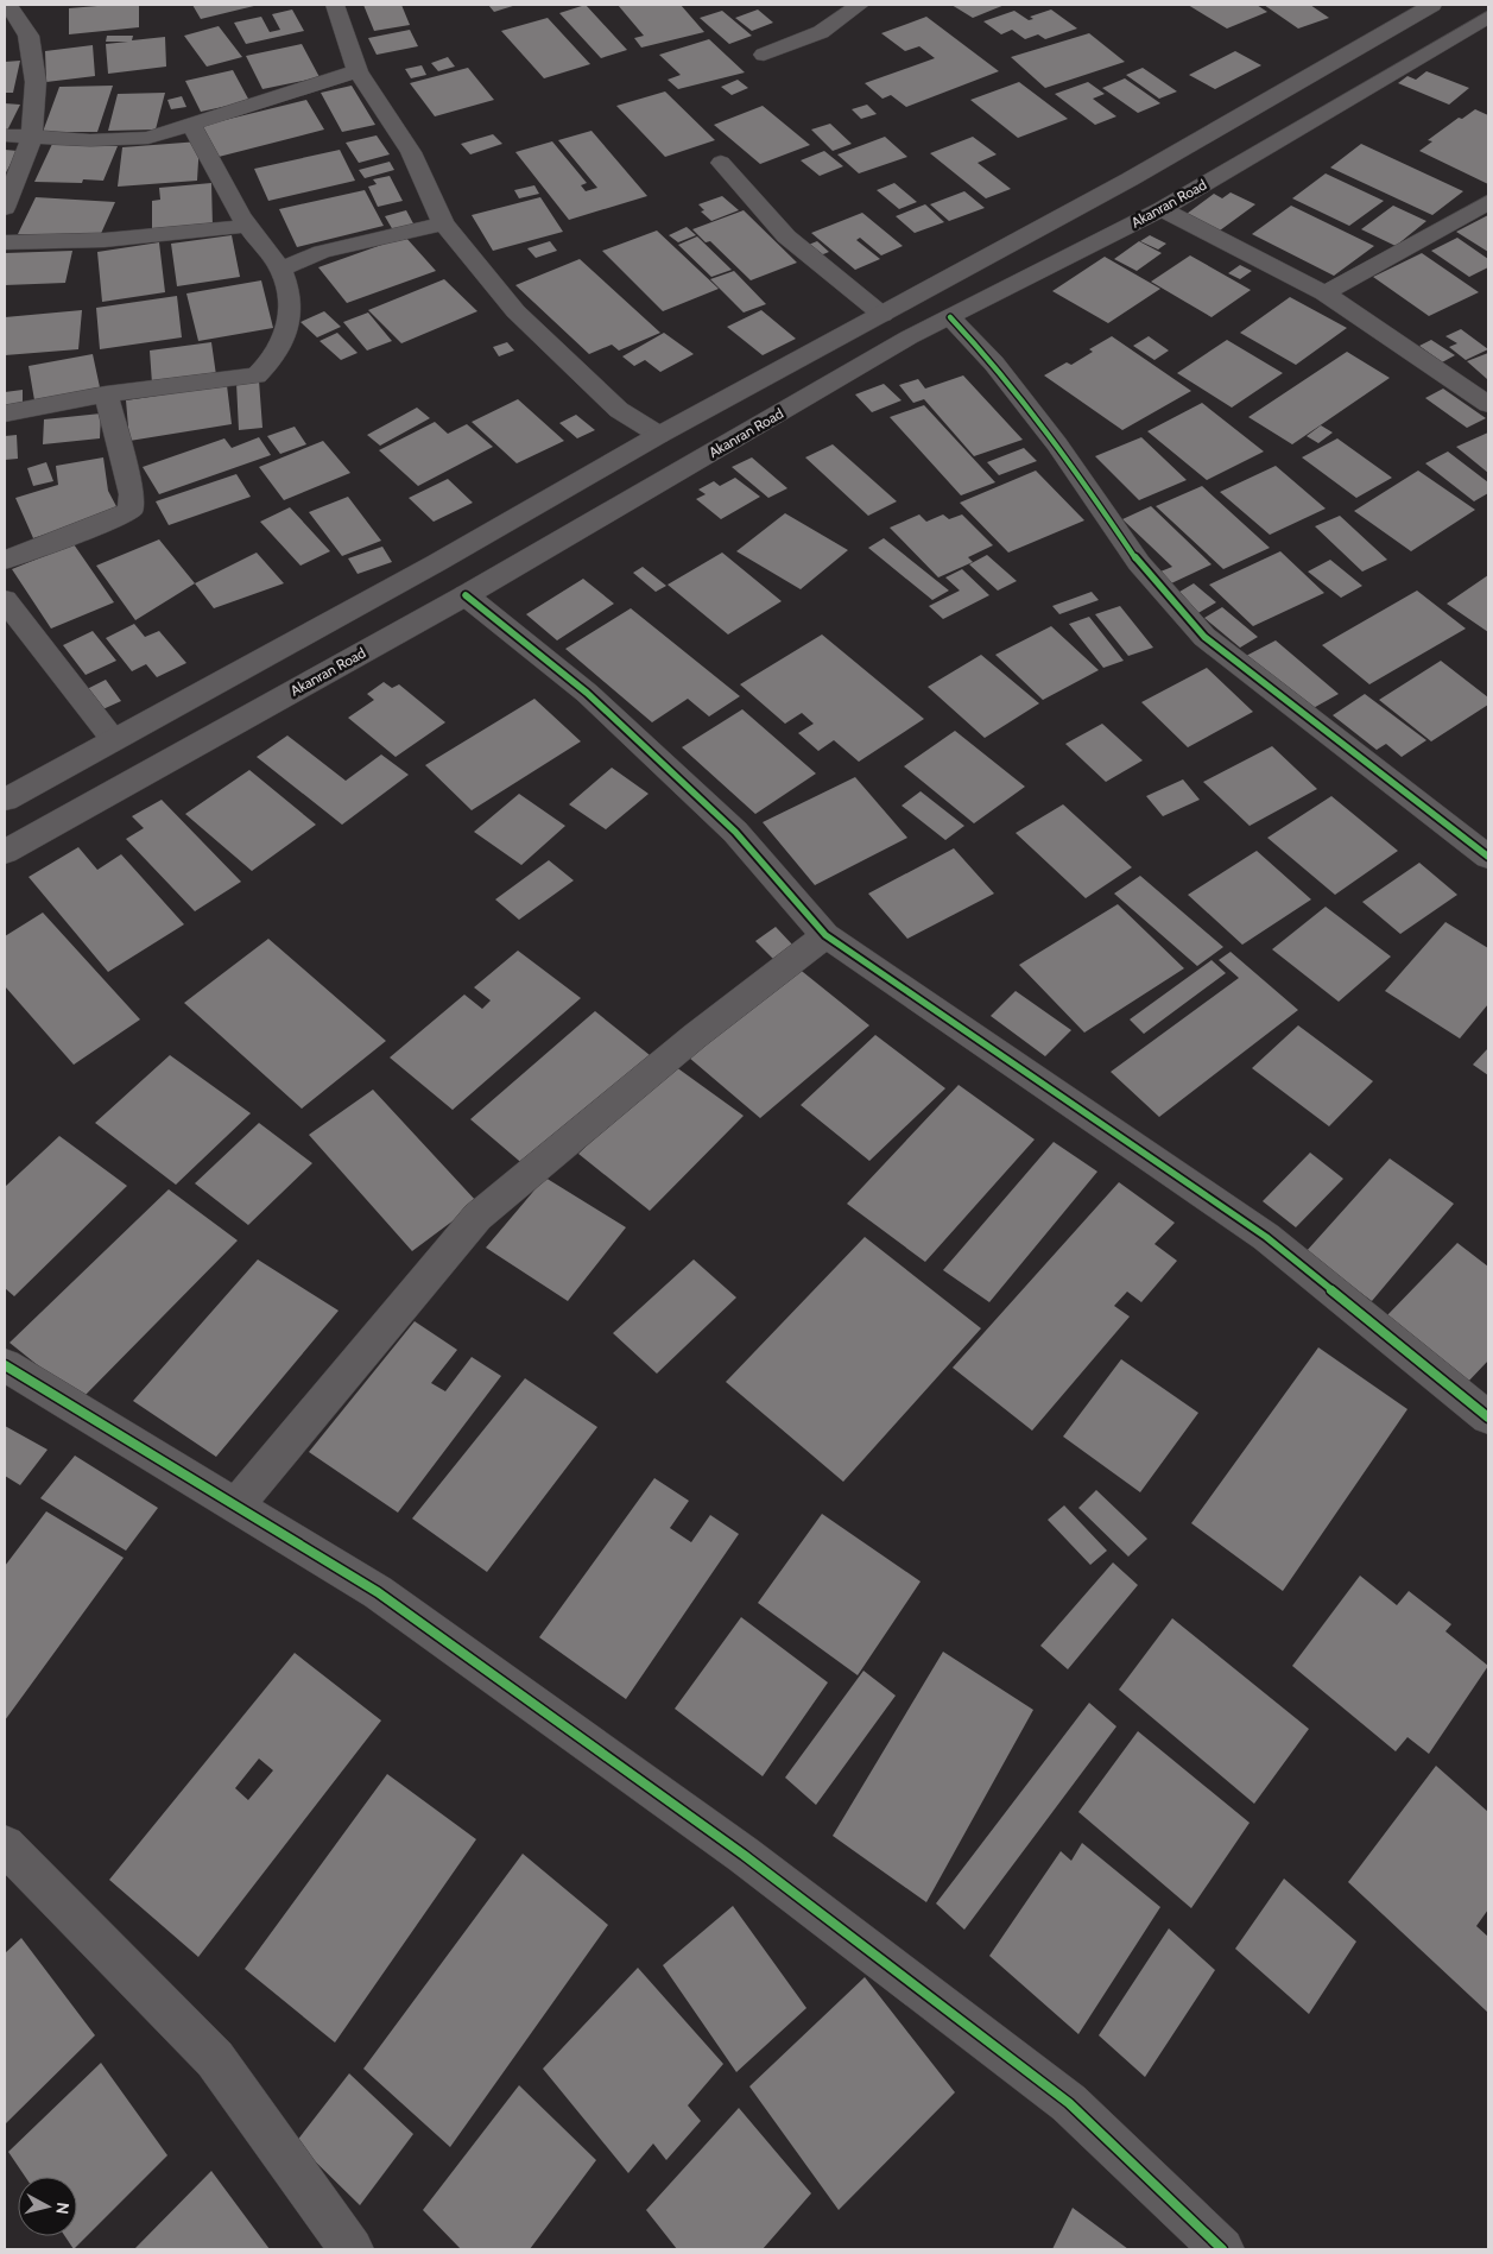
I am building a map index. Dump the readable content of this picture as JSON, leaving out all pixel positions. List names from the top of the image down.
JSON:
{
  "streets": {
    "street": ["Akanran Road"]
  },
  "north": "right"
}
